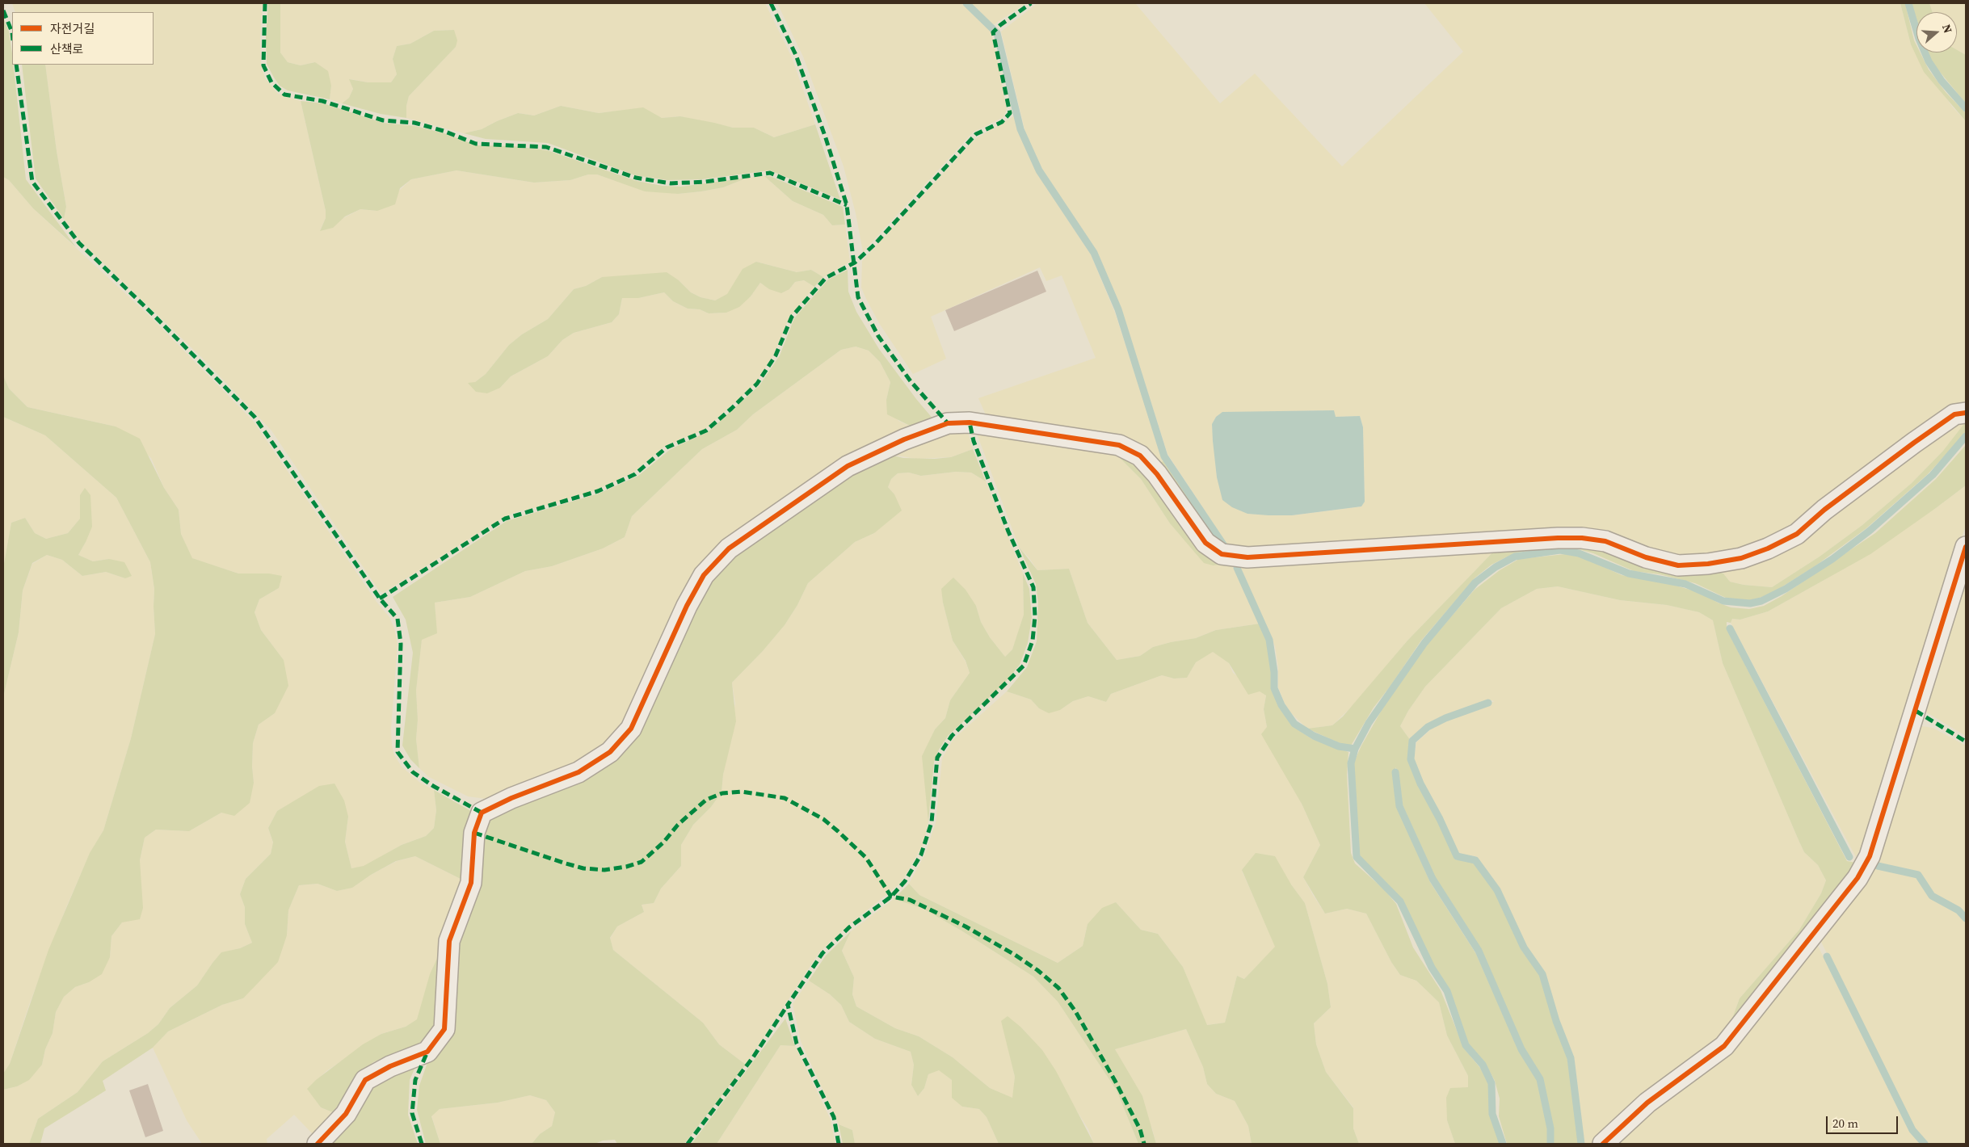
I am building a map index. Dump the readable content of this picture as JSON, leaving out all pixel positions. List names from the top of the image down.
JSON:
{
  "legend": ["자전거길", "산책로"],
  "scale_bar": "20 m",
  "north": "right"
}
